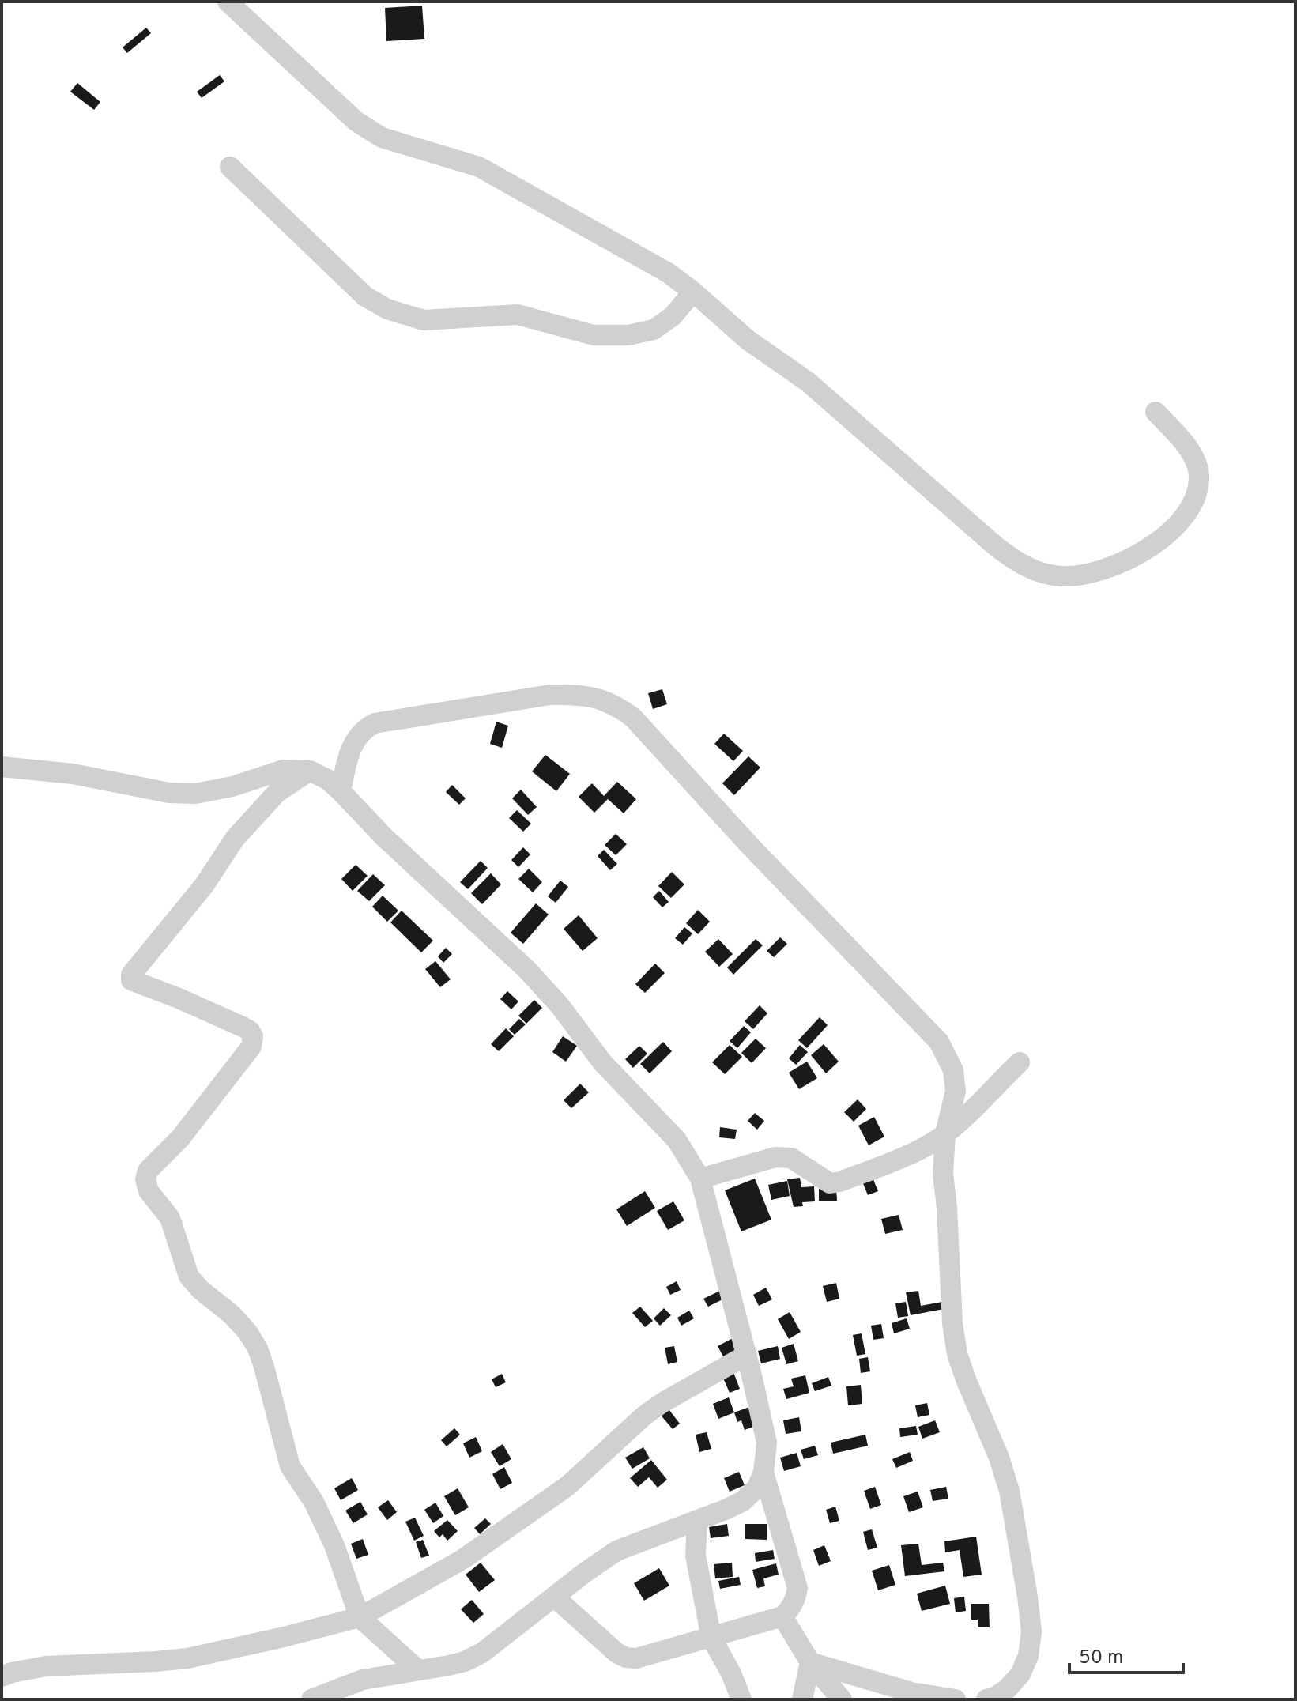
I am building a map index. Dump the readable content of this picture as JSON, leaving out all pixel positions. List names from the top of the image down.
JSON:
{
  "scale_bar": "50 m"
}
